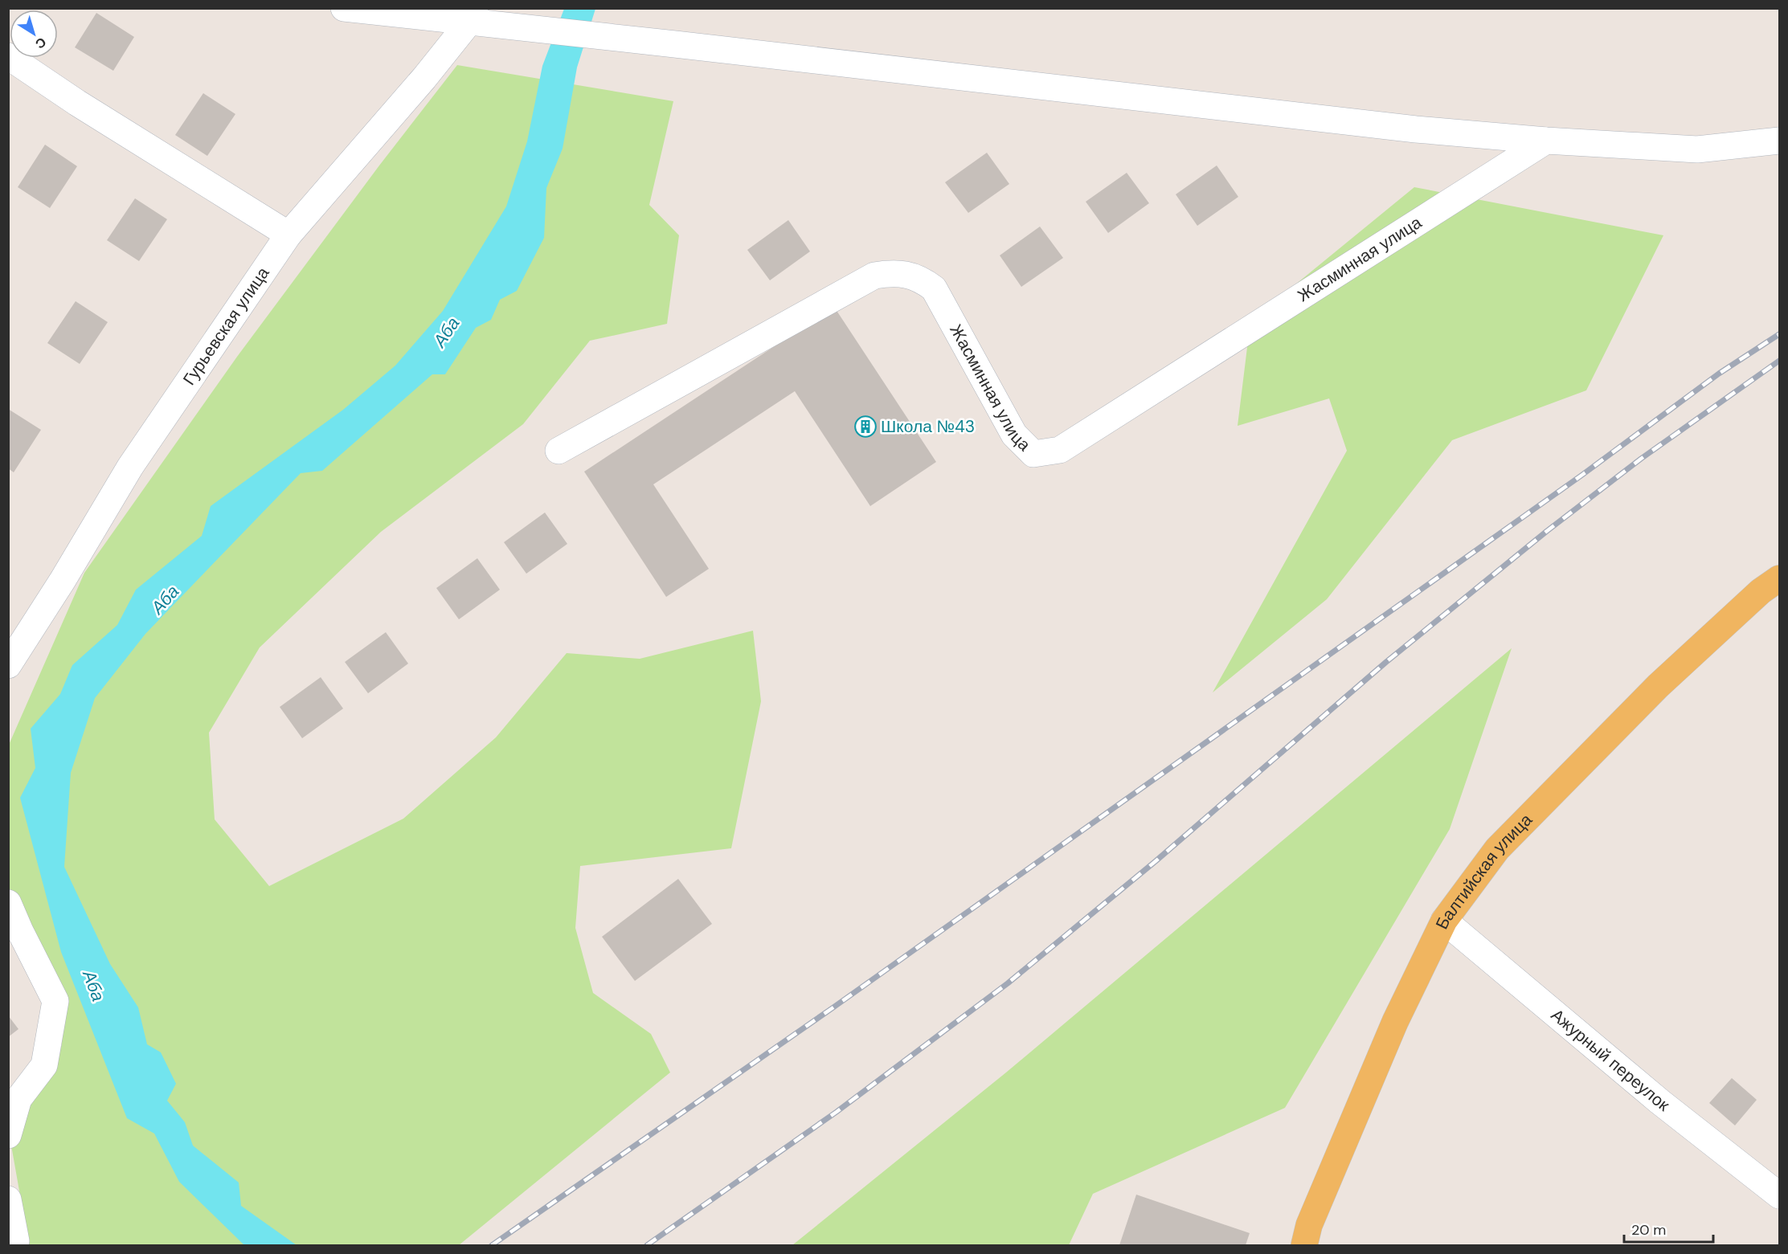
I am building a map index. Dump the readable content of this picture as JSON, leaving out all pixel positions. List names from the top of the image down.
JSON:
{
  "streets": {
    "main road": ["Балтийская улица"],
    "street": ["Жасминная улица", "Гурьевская улица", "Ажурный переулок"]
  },
  "crossings": [
    ["Балтийская улица", "Ажурный переулок"]
  ],
  "water": ["Аба"],
  "places": {
    "building": ["Школа №43"]
  },
  "scale_bar": "20 m",
  "north": "bottom right"
}
